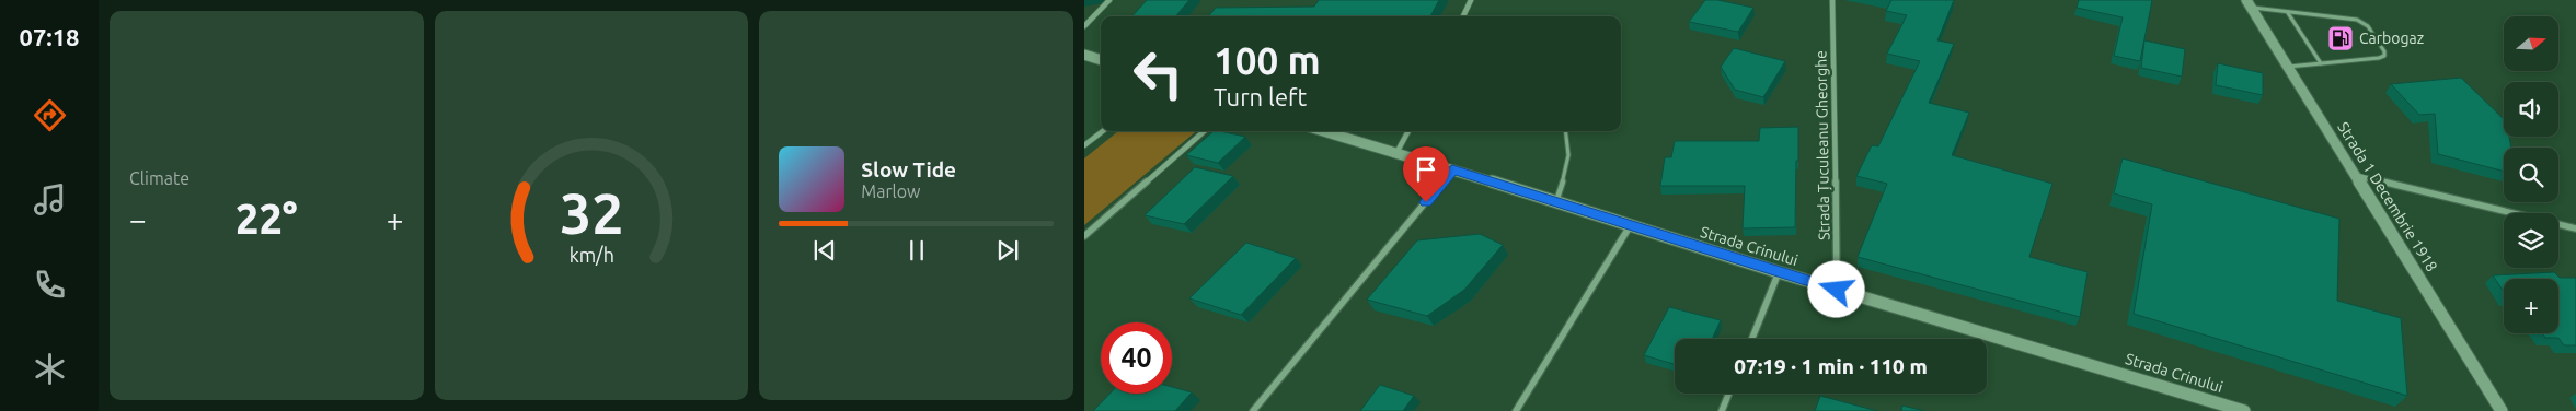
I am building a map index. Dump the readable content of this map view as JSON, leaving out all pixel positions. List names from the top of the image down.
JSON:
{
  "streets": {
    "street": ["Strada Țuculeanu Gheorghe", "Strada 1 Decembrie 1918", "Strada Crinului"]
  },
  "crossings": [
    ["Strada Țuculeanu Gheorghe", "Strada Crinului"]
  ],
  "places": {
    "fuel station": ["Carbogaz"]
  },
  "north": "right",
  "page": {
    "tabs": "07:18",
    "tile": "Climate",
    "map_buttons": "+",
    "turn": ["100 m", "Turn left"],
    "song": ["Slow Tide", "Marlow"],
    "heat": ["−", "22°", "+"],
    "limit": "40",
    "trip": "07:19 · 1 min · 110 m",
    "gauge": ["32", "km/h"]
  }
}
